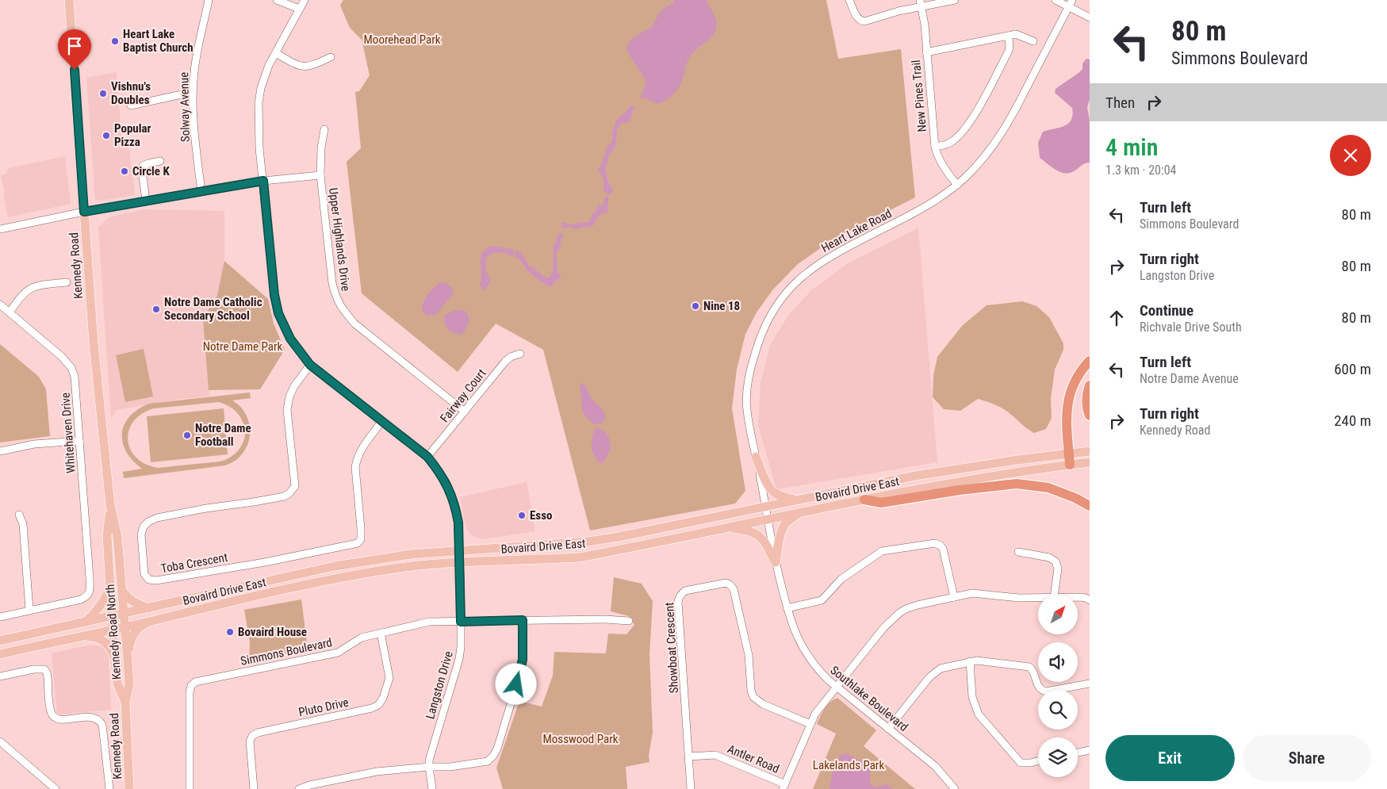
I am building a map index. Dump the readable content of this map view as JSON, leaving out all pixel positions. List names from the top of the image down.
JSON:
{
  "streets": {
    "main road": ["Kennedy Road", "Bovaird Drive East", "Kennedy Road North"],
    "street": [
      "New Pines Trail",
      "Solway Avenue",
      "Heart Lake Road",
      "Upper Highlands Drive",
      "Fairway Court",
      "Whitehaven Drive",
      "Toba Crescent",
      "Showboat Crescent",
      "Simmons Boulevard",
      "Langston Drive",
      "Southlake Boulevard",
      "Pluto Drive",
      "Antler Road"
    ]
  },
  "crossings": [
    ["New Pines Trail", "Heart Lake Road"],
    ["Heart Lake Road", "Bovaird Drive East"],
    ["Heart Lake Road", "Southlake Boulevard"],
    ["Upper Highlands Drive", "Fairway Court"],
    ["Kennedy Road", "Kennedy Road North"],
    ["Fairway Court", "Langston Drive"],
    ["Bovaird Drive East", "Kennedy Road North"],
    ["Bovaird Drive East", "Langston Drive"],
    ["Bovaird Drive East", "Southlake Boulevard"],
    ["Toba Crescent", "Langston Drive"],
    ["Showboat Crescent", "Antler Road"],
    ["Simmons Boulevard", "Langston Drive"],
    ["Simmons Boulevard", "Pluto Drive"]
  ],
  "parks": [
    "Moorehead Park",
    "Notre Dame Park",
    "Mosswood Park",
    "Lakelands Park"
  ],
  "places": [
    "Heart Lake Baptist Church",
    "Vishnu's Doubles",
    "Popular Pizza",
    "Circle K",
    "Nine 18",
    "Notre Dame Catholic Secondary School",
    "Notre Dame Football",
    "Esso",
    "Bovaird House"
  ],
  "north": "top right",
  "page": {
    "turn": ["80 m", "Simmons Boulevard"],
    "then": "Then",
    "heading": ["4 min", "1.3 km · 20:04"],
    "list": [
      {
        "name": "Turn left",
        "note": "Simmons Boulevard",
        "value": "80 m"
      },
      {
        "name": "Turn right",
        "note": "Langston Drive",
        "value": "80 m"
      },
      {
        "name": "Continue",
        "note": "Richvale Drive South",
        "value": "80 m"
      },
      {
        "name": "Turn left",
        "note": "Notre Dame Avenue",
        "value": "600 m"
      },
      {
        "name": "Turn right",
        "note": "Kennedy Road",
        "value": "240 m"
      }
    ],
    "buttons": ["Exit", "Share"]
  }
}
